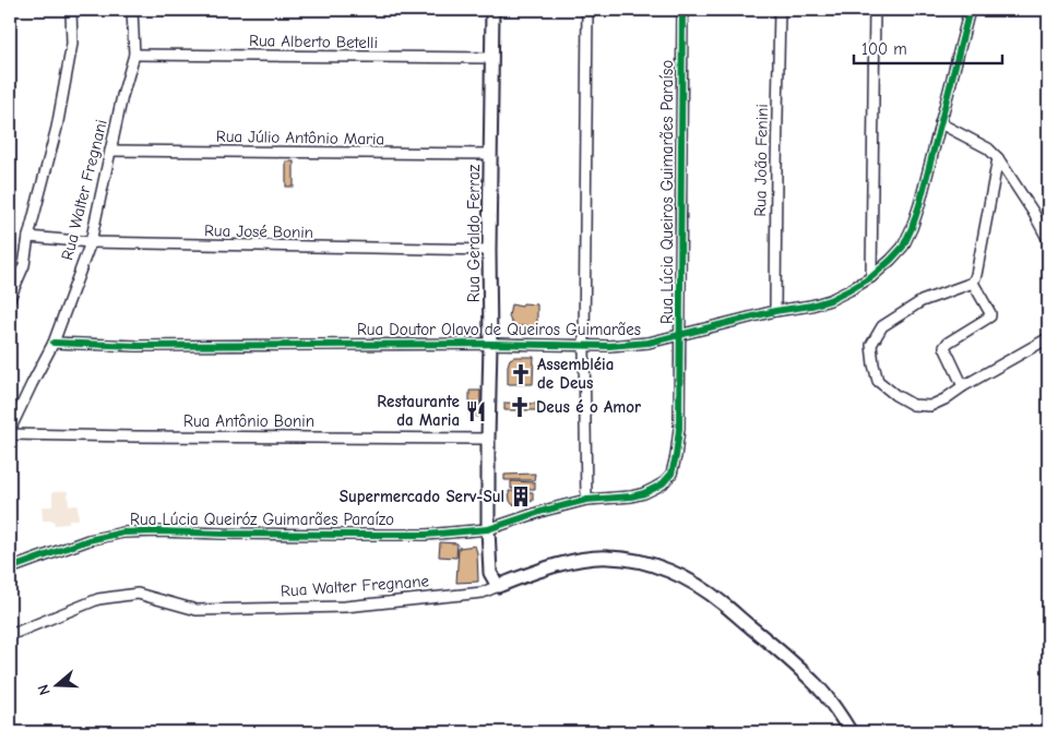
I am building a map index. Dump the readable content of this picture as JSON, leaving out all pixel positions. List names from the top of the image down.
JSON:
{
  "streets": {
    "street": [
      "Rua Alberto Betelli",
      "Rua Júlio Antônio Maria",
      "Rua João Fenini",
      "Rua Walter Fregnani",
      "Rua Lúcia Queiros Guimarães Paraíso",
      "Rua José Bonin",
      "Rua Geraldo Ferraz",
      "Rua Doutor Olavo de Queiros Guimarães",
      "Rua Antônio Bonin",
      "Rua Lúcia Queiróz Guimarães Paraízo",
      "Rua Walter Fregnane"
    ]
  },
  "crossings": [
    ["Rua Alberto Betelli", "Rua Walter Fregnani"],
    ["Rua Alberto Betelli", "Rua Geraldo Ferraz"],
    ["Rua Júlio Antônio Maria", "Rua Walter Fregnani"],
    ["Rua Júlio Antônio Maria", "Rua Geraldo Ferraz"],
    ["Rua João Fenini", "Rua Doutor Olavo de Queiros Guimarães"],
    ["Rua Walter Fregnani", "Rua José Bonin"],
    ["Rua Walter Fregnani", "Rua Doutor Olavo de Queiros Guimarães"],
    ["Rua Lúcia Queiros Guimarães Paraíso", "Rua Geraldo Ferraz"],
    ["Rua Lúcia Queiros Guimarães Paraíso", "Rua Doutor Olavo de Queiros Guimarães"],
    ["Rua Lúcia Queiros Guimarães Paraíso", "Rua Lúcia Queiróz Guimarães Paraízo"],
    ["Rua José Bonin", "Rua Geraldo Ferraz"],
    ["Rua Geraldo Ferraz", "Rua Doutor Olavo de Queiros Guimarães"],
    ["Rua Geraldo Ferraz", "Rua Antônio Bonin"],
    ["Rua Geraldo Ferraz", "Rua Lúcia Queiróz Guimarães Paraízo"],
    ["Rua Geraldo Ferraz", "Rua Walter Fregnane"]
  ],
  "places": {
    "church": ["Assembléia de Deus", "Deus é o Amor"],
    "restaurant": ["Restaurante da Maria"],
    "building": ["Supermercado Serv-Sul"]
  },
  "scale_bar": "100 m",
  "north": "left"
}
